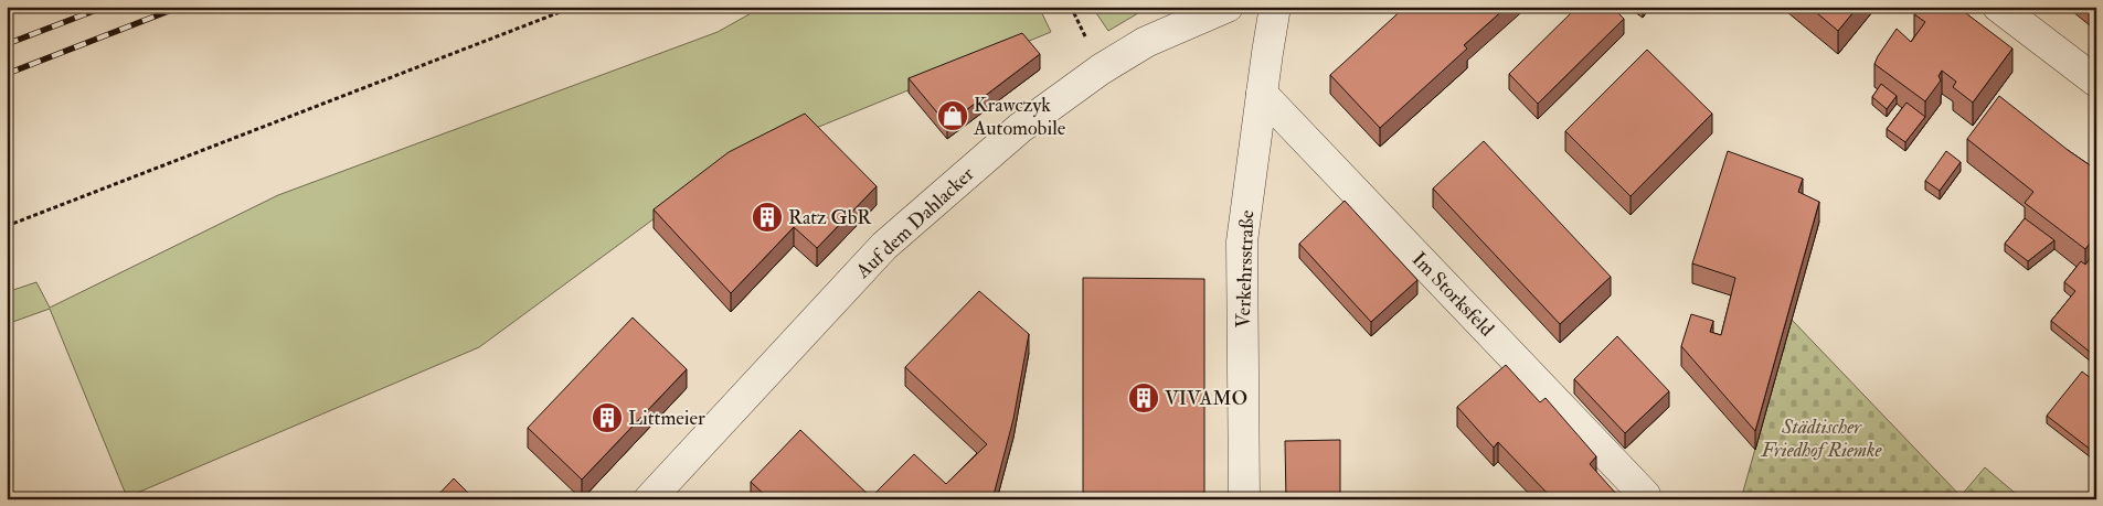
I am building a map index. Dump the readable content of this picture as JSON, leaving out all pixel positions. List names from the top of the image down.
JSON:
{
  "streets": {
    "street": ["Auf dem Dahlacker", "Verkehrsstraße", "Im Storksfeld"]
  },
  "crossings": [
    ["Verkehrsstraße", "Im Storksfeld"]
  ],
  "parks": ["Städtischer Friedhof Riemke"],
  "places": {
    "shop": ["Krawczyk Automobile"],
    "building": ["Ratz GbR", "VIVAMO", "Littmeier"]
  }
}
